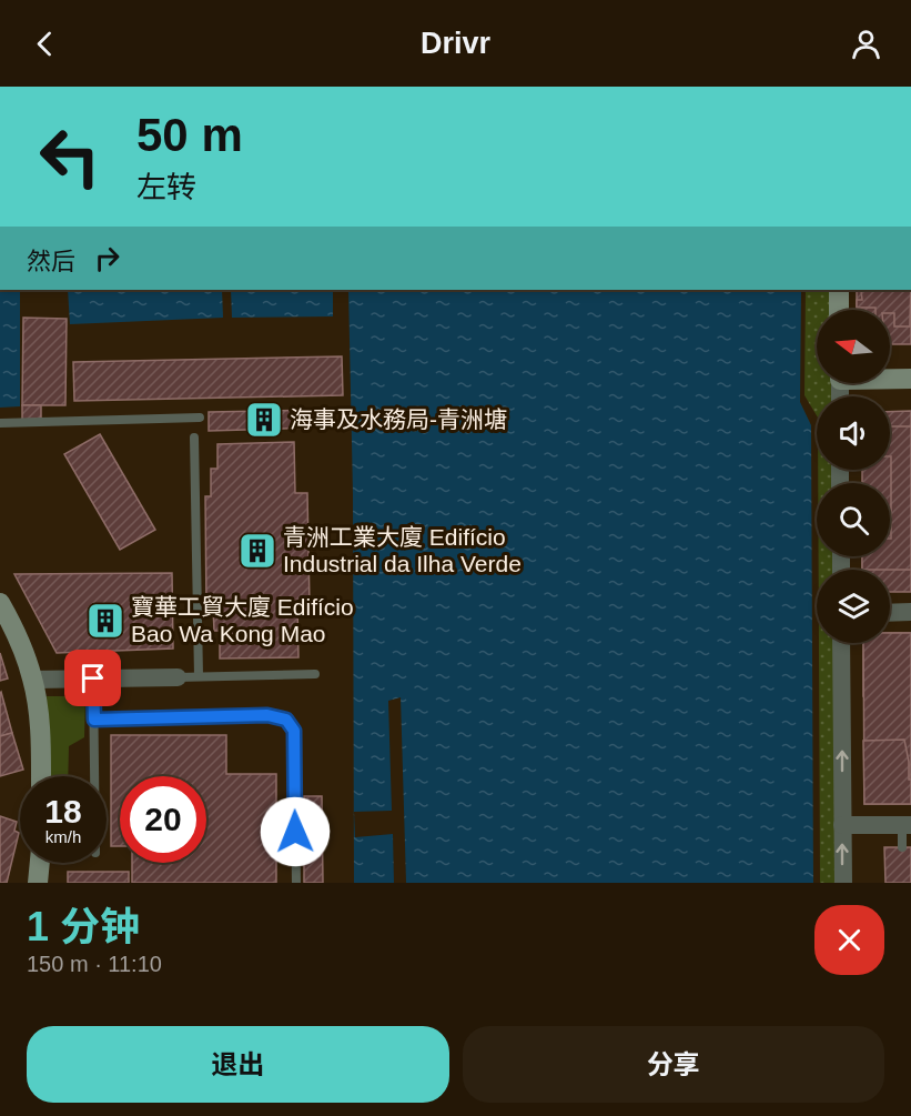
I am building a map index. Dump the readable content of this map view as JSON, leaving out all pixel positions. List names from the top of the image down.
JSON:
{
  "places": {
    "building": ["海事及水務局-青洲塘", "青洲工業大廈 Edifício Industrial da Ilha Verde", "寶華工貿大廈 Edifício Bao Wa Kong Mao"]
  },
  "north": "left",
  "page": {
    "header": "Drivr",
    "turn": ["50 m", "左转"],
    "then": "然后",
    "speed": "18 km/h",
    "limit": "20",
    "heading": ["1 分钟", "150 m · 11:10"],
    "buttons": ["退出", "分享"]
  }
}
